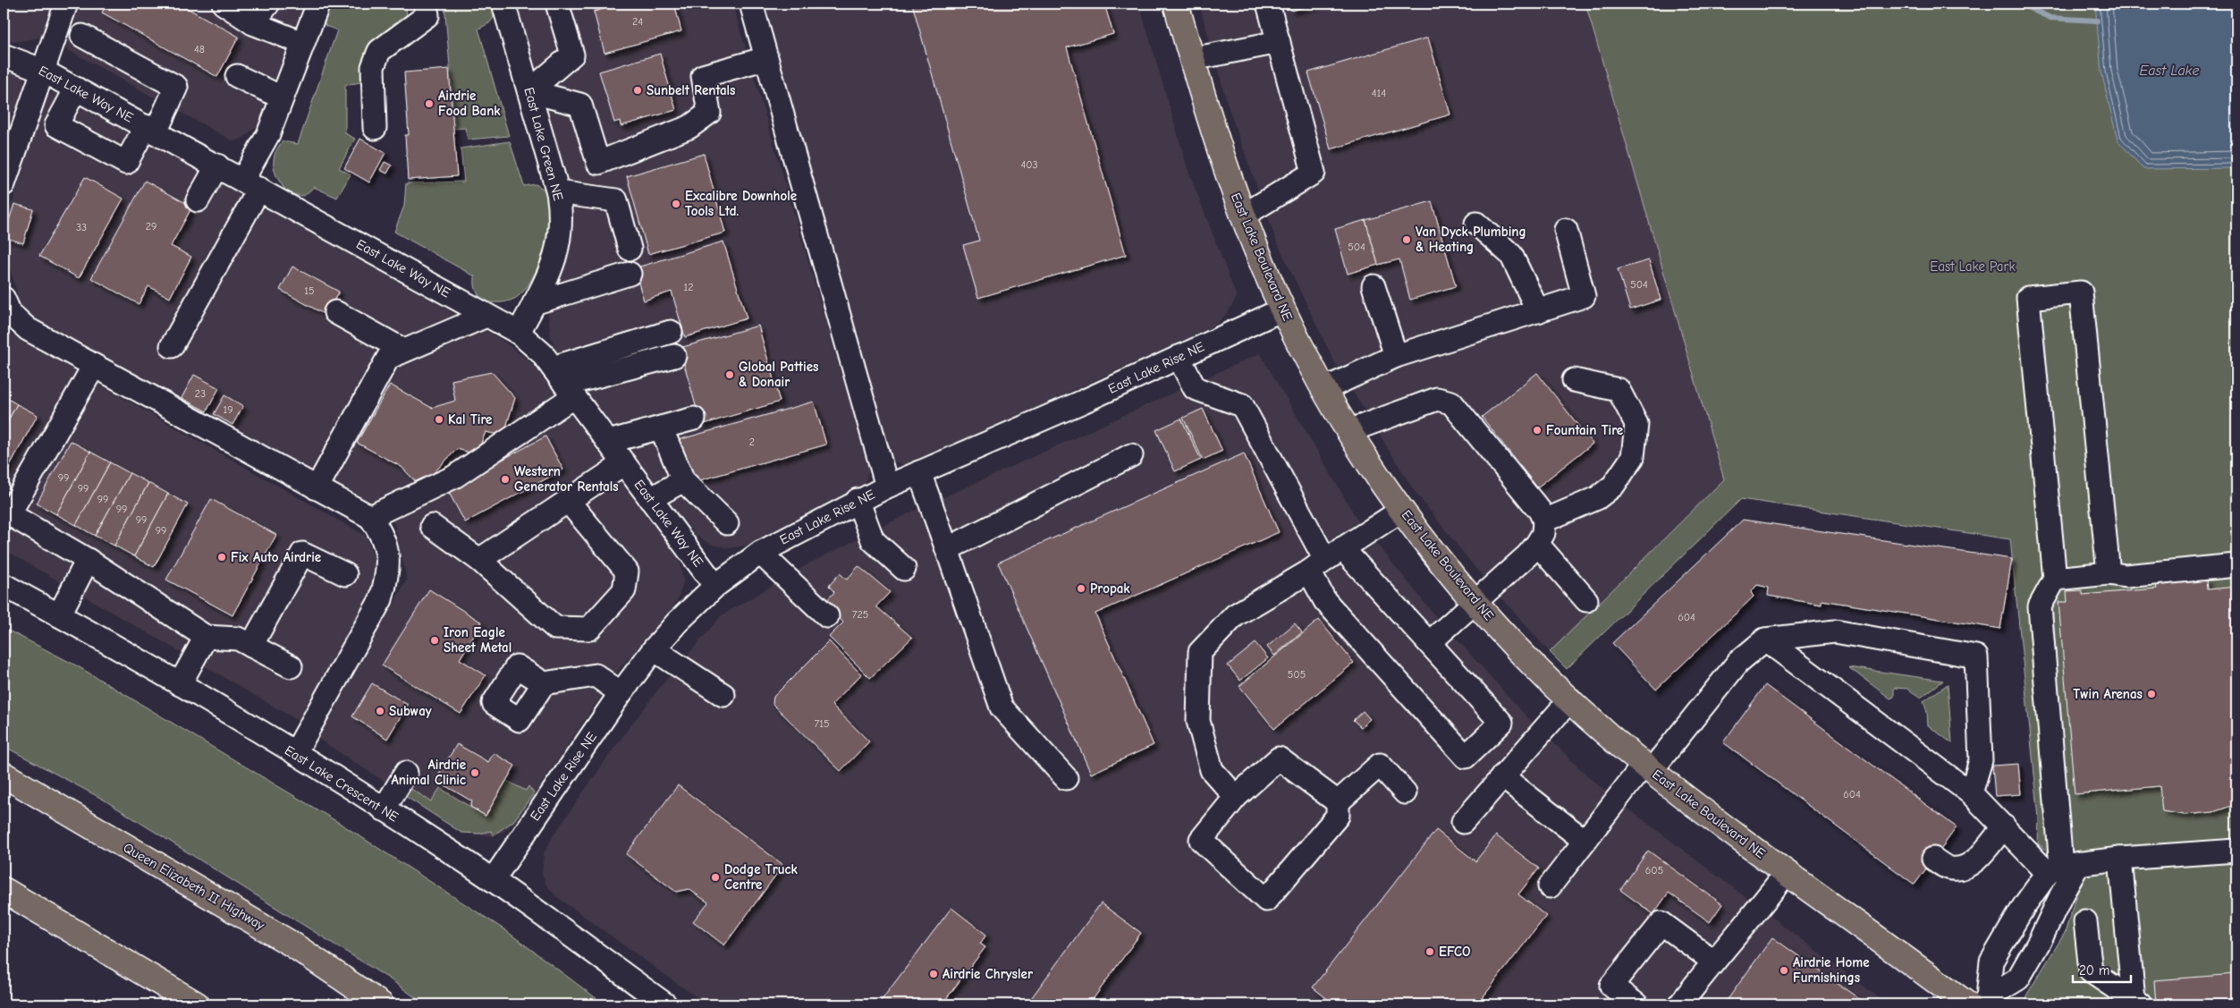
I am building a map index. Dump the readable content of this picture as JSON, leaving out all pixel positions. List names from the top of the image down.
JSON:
{
  "streets": {
    "main road": ["East Lake Boulevard NE", "Queen Elizabeth II Highway"],
    "street": [
      "East Lake Way NE",
      "East Lake Green NE",
      "East Lake Rise NE",
      "East Lake Crescent NE"
    ]
  },
  "crossings": [
    ["East Lake Way NE", "East Lake Green NE"],
    ["East Lake Way NE", "East Lake Rise NE"],
    ["East Lake Boulevard NE", "East Lake Rise NE"],
    ["East Lake Rise NE", "East Lake Crescent NE"]
  ],
  "water": ["East Lake"],
  "parks": ["East Lake Park"],
  "places": [
    "Sunbelt Rentals",
    "Airdrie Food Bank",
    "Excalibre Downhole Tools Ltd.",
    "Van Dyck Plumbing & Heating",
    "Global Patties & Donair",
    "Kal Tire",
    "Fountain Tire",
    "Western Generator Rentals",
    "Fix Auto Airdrie",
    "Propak",
    "Iron Eagle Sheet Metal",
    "Twin Arenas",
    "Subway",
    "Airdrie Animal Clinic",
    "Dodge Truck Centre",
    "EFCO",
    "Airdrie Home Furnishings",
    "Airdrie Chrysler"
  ],
  "house_numbers": [
    "24",
    "48",
    "414",
    "403",
    "29",
    "33",
    "504",
    "504",
    "12",
    "15",
    "23",
    "19",
    "2",
    "99",
    "99",
    "99",
    "99",
    "99",
    "99",
    "725",
    "604",
    "505",
    "715",
    "604",
    "605"
  ],
  "scale_bar": "20 m"
}
